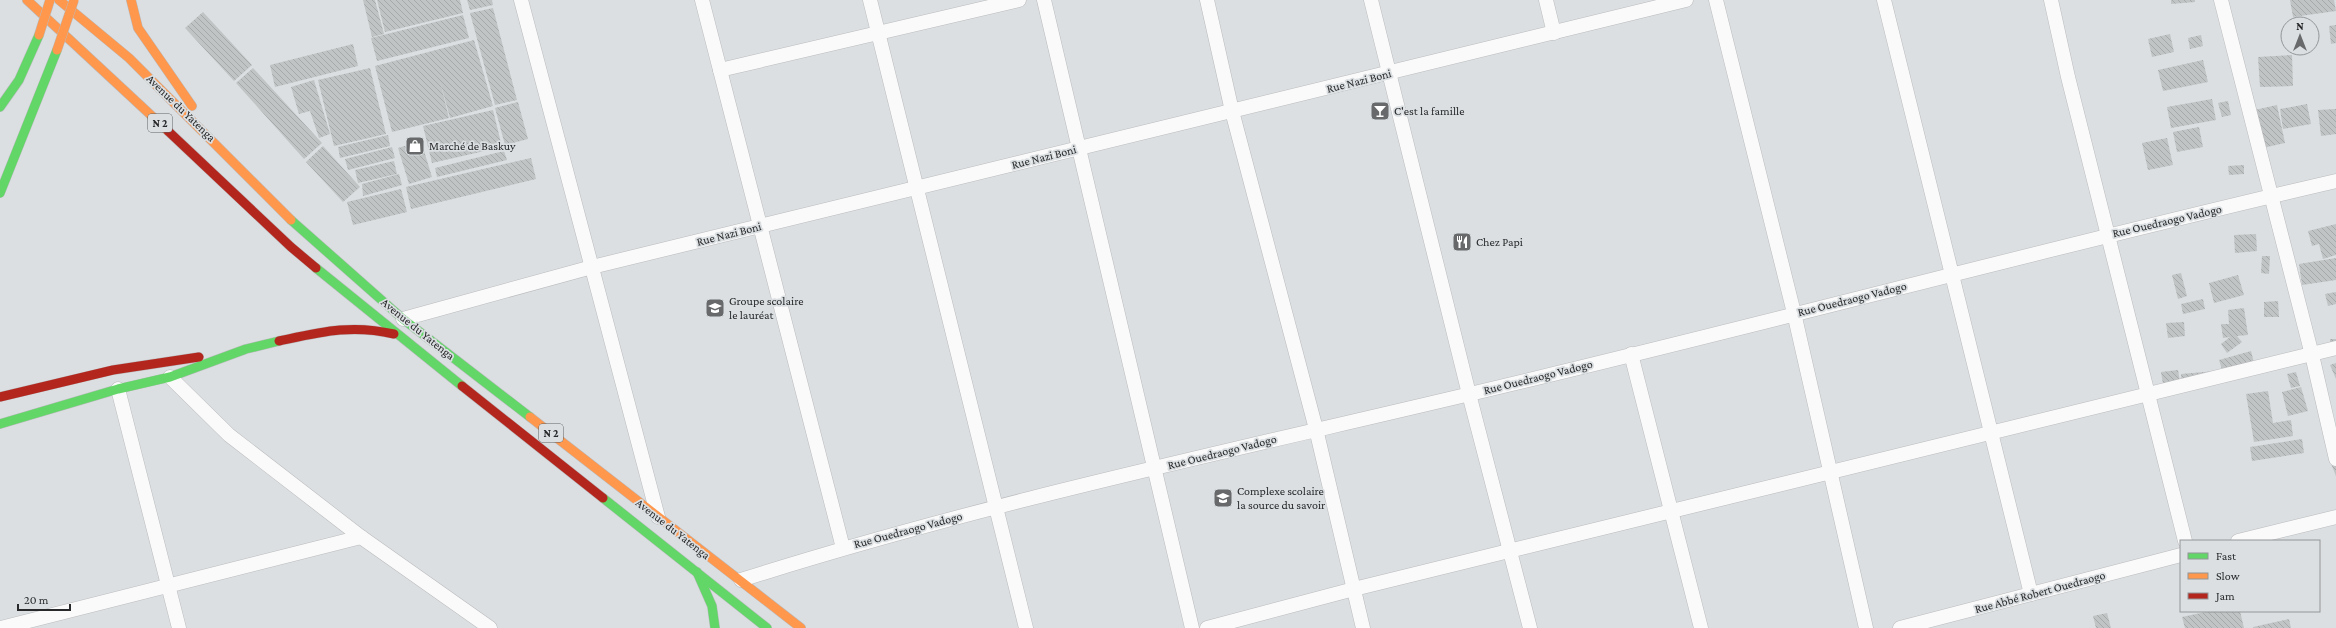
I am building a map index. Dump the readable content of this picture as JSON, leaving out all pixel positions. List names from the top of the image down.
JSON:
{
  "streets": {
    "main road": ["Avenue du Yatenga", "N 2"],
    "street": ["Rue Nazi Boni", "Rue Ouedraogo Vadogo", "Rue Abbé Robert Ouedraogo"]
  },
  "crossings": [
    ["Rue Nazi Boni", "Avenue du Yatenga"],
    ["Avenue du Yatenga", "Rue Ouedraogo Vadogo"]
  ],
  "places": {
    "bar": ["C'est la famille"],
    "shop": ["Marché de Baskuy"],
    "restaurant": ["Chez Papi"],
    "school or university": ["Groupe scolaire le lauréat", "Complexe scolaire la source du savoir"]
  },
  "legend": ["Fast", "Slow", "Jam"],
  "scale_bar": "20 m",
  "north": "top"
}
